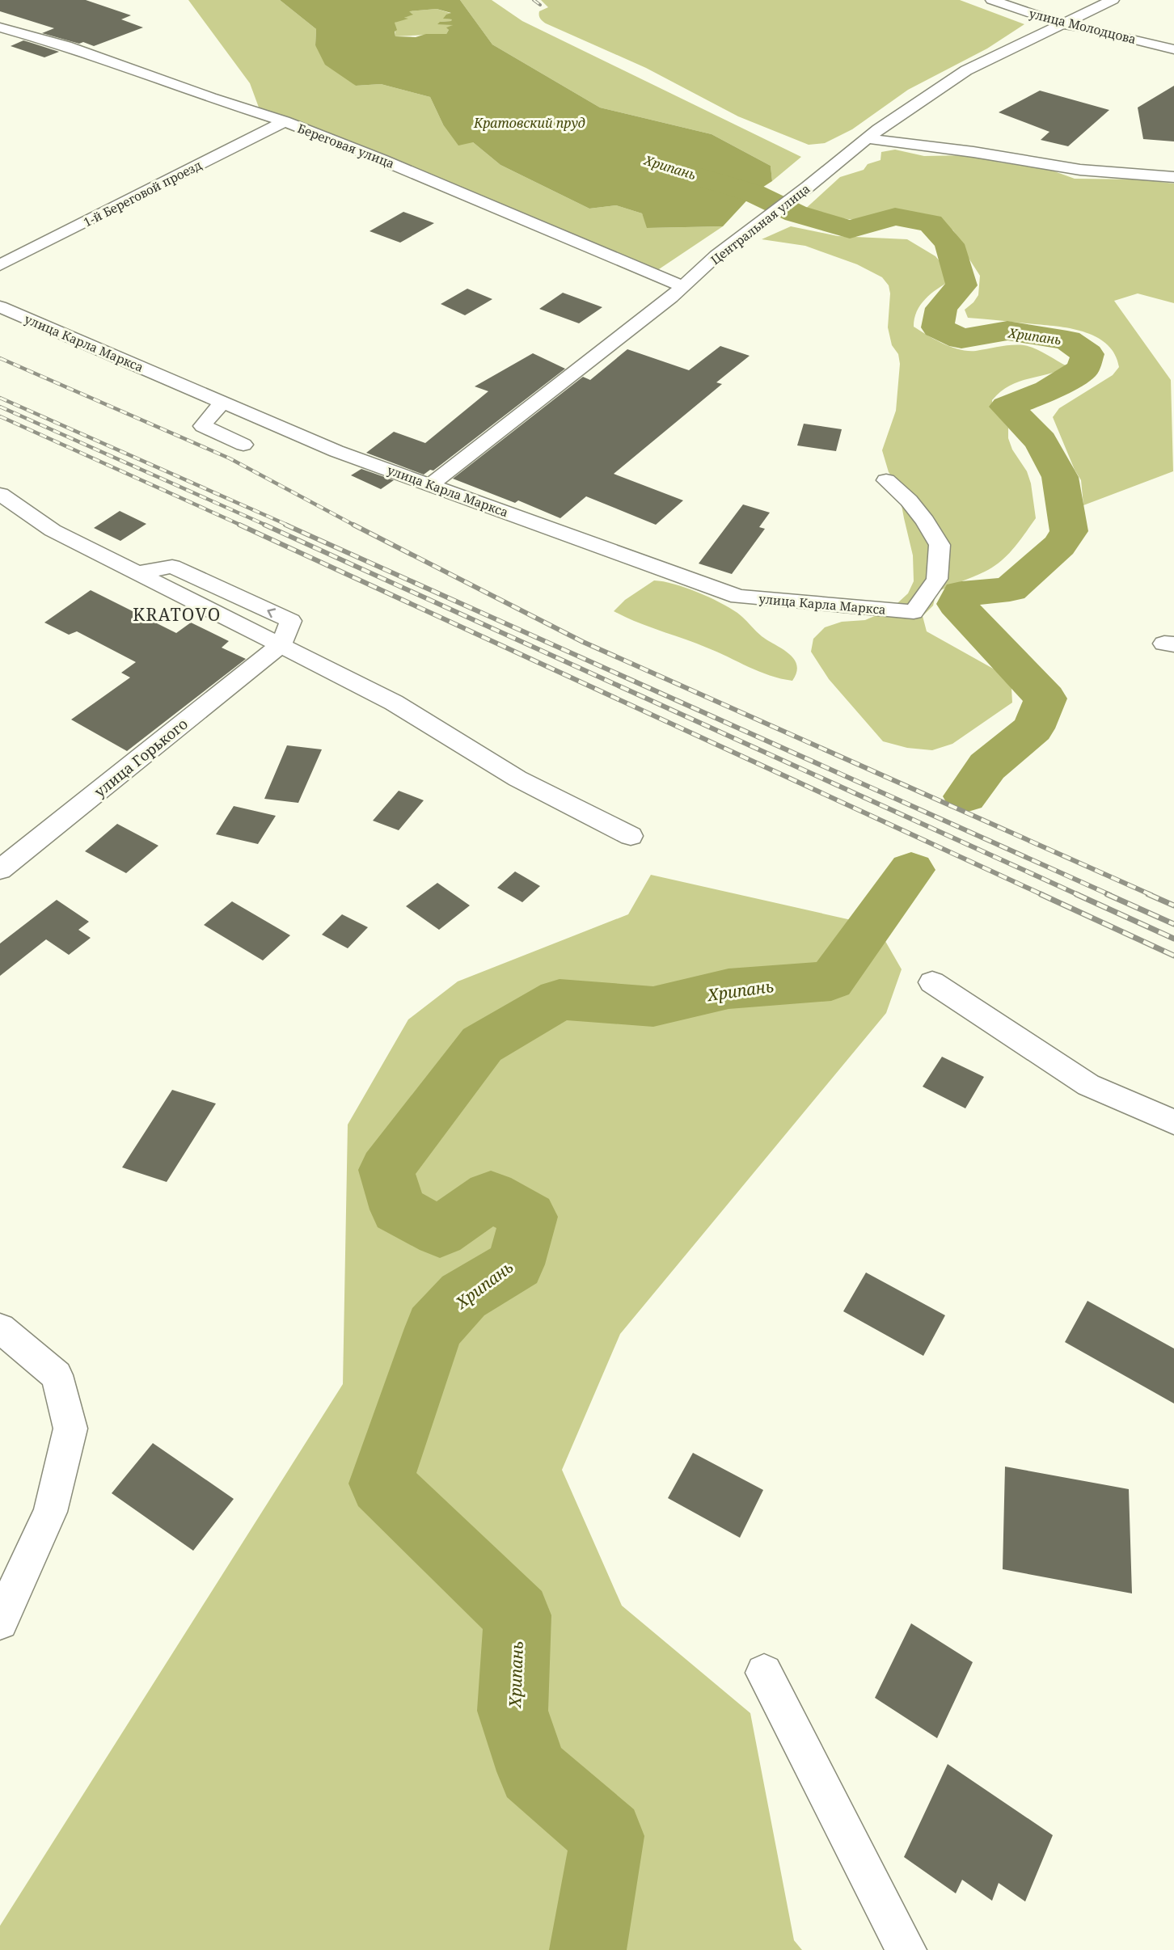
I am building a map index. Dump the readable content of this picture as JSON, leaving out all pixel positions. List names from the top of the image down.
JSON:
{
  "streets": {
    "street": [
      "улица Молодцова",
      "Береговая улица",
      "1-й Береговой проезд",
      "Центральная улица",
      "улица Карла Маркса",
      "улица Горького"
    ]
  },
  "crossings": [
    ["улица Молодцова", "Центральная улица"],
    ["Береговая улица", "1-й Береговой проезд"],
    ["Береговая улица", "Центральная улица"],
    ["Центральная улица", "улица Карла Маркса"]
  ],
  "districts": ["KRATOVO"],
  "water": ["Кратовский пруд", "Хрипань"]
}
